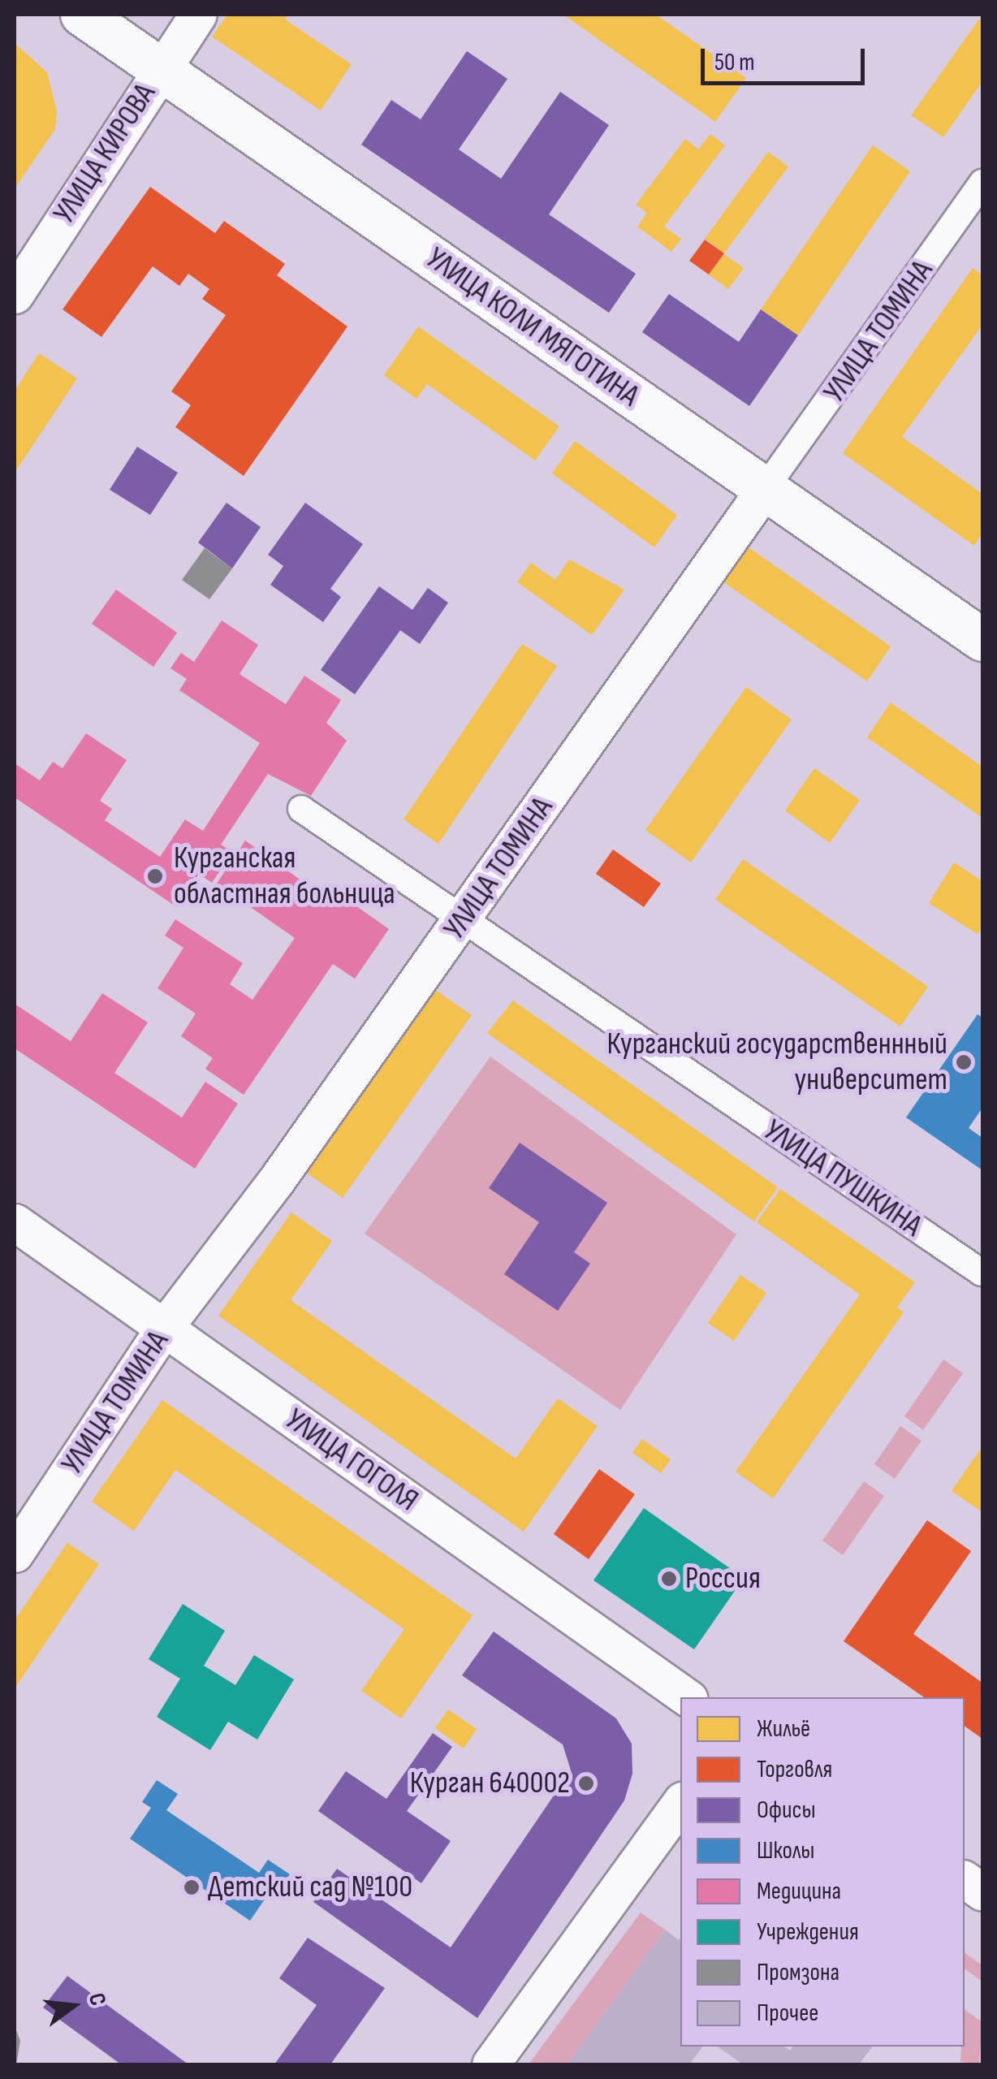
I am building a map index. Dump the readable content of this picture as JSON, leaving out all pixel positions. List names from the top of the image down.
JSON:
{
  "streets": {
    "main road": ["УЛИЦА КОЛИ МЯГОТИНА"],
    "street": [
      "УЛИЦА КИРОВА",
      "УЛИЦА ТОМИНА",
      "УЛИЦА ПУШКИНА",
      "УЛИЦА ГОГОЛЯ"
    ]
  },
  "crossings": [
    ["УЛИЦА КИРОВА", "УЛИЦА КОЛИ МЯГОТИНА"],
    ["УЛИЦА КОЛИ МЯГОТИНА", "УЛИЦА ТОМИНА"],
    ["УЛИЦА ТОМИНА", "УЛИЦА ПУШКИНА"],
    ["УЛИЦА ТОМИНА", "УЛИЦА ГОГОЛЯ"]
  ],
  "places": [
    "Курганская областная больница",
    "Курганский государственнный университет",
    "Россия",
    "Курган 640002",
    "Детский сад №100"
  ],
  "legend": [
    "Жильё",
    "Торговля",
    "Офисы",
    "Школы",
    "Медицина",
    "Учреждения",
    "Промзона",
    "Прочее"
  ],
  "scale_bar": "50 m",
  "north": "right"
}
